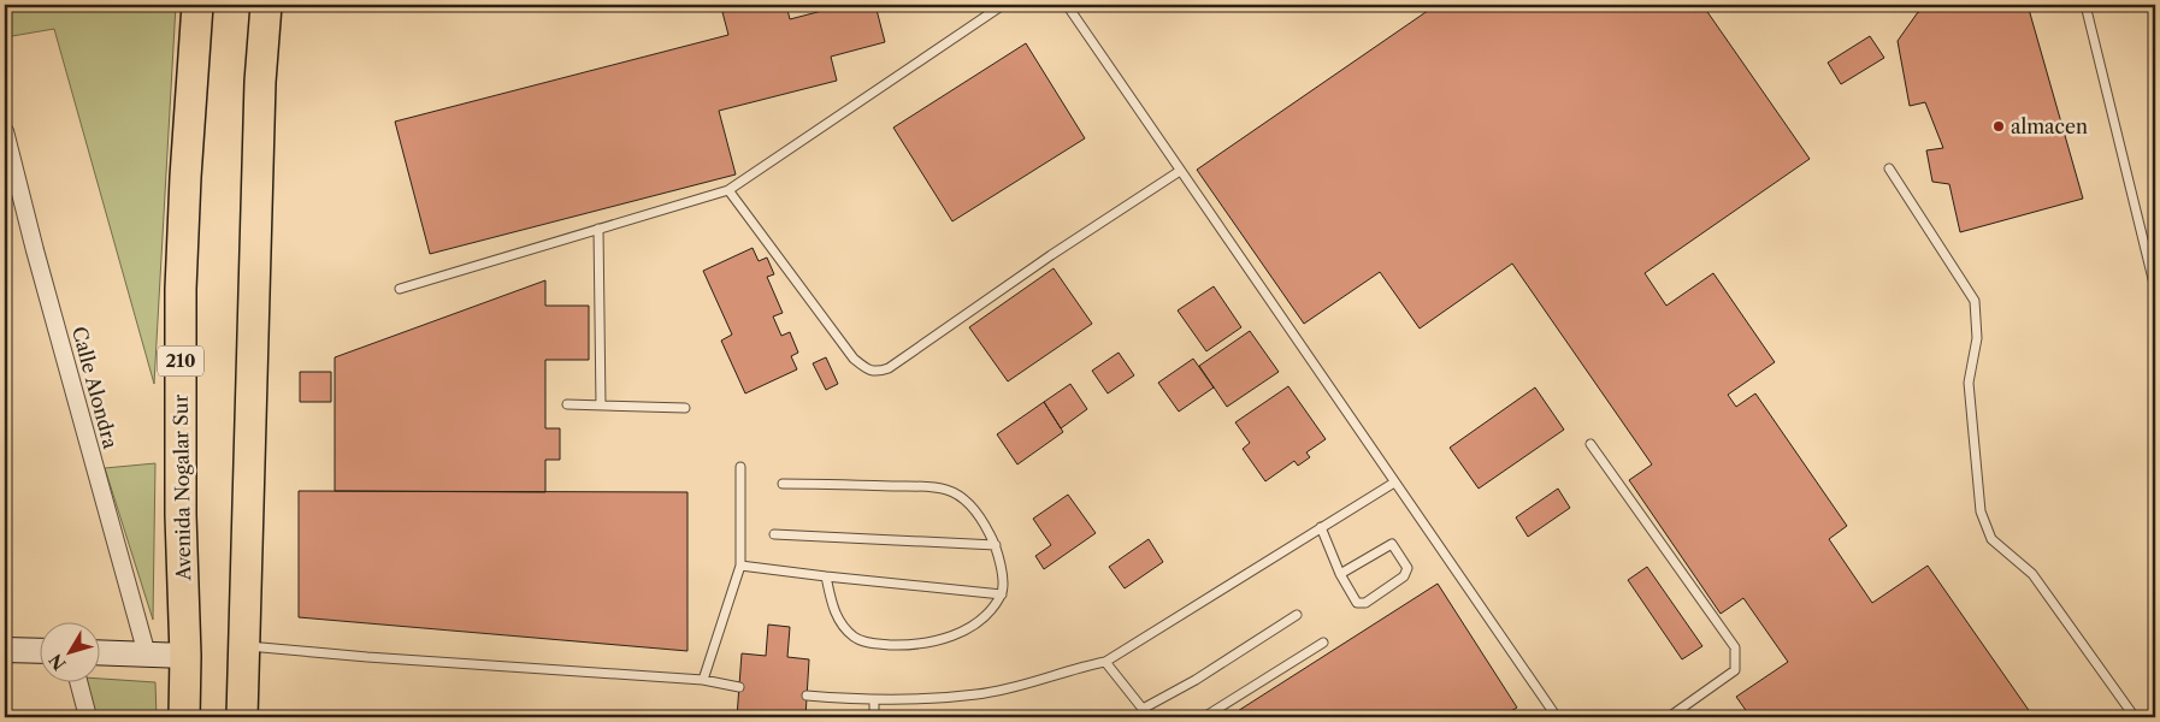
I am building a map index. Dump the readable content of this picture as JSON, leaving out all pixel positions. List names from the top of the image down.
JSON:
{
  "streets": {
    "highway": ["210", "Avenida Nogalar Sur"],
    "street": ["Calle Alondra"]
  },
  "places": ["almacen"],
  "north": "bottom left"
}
